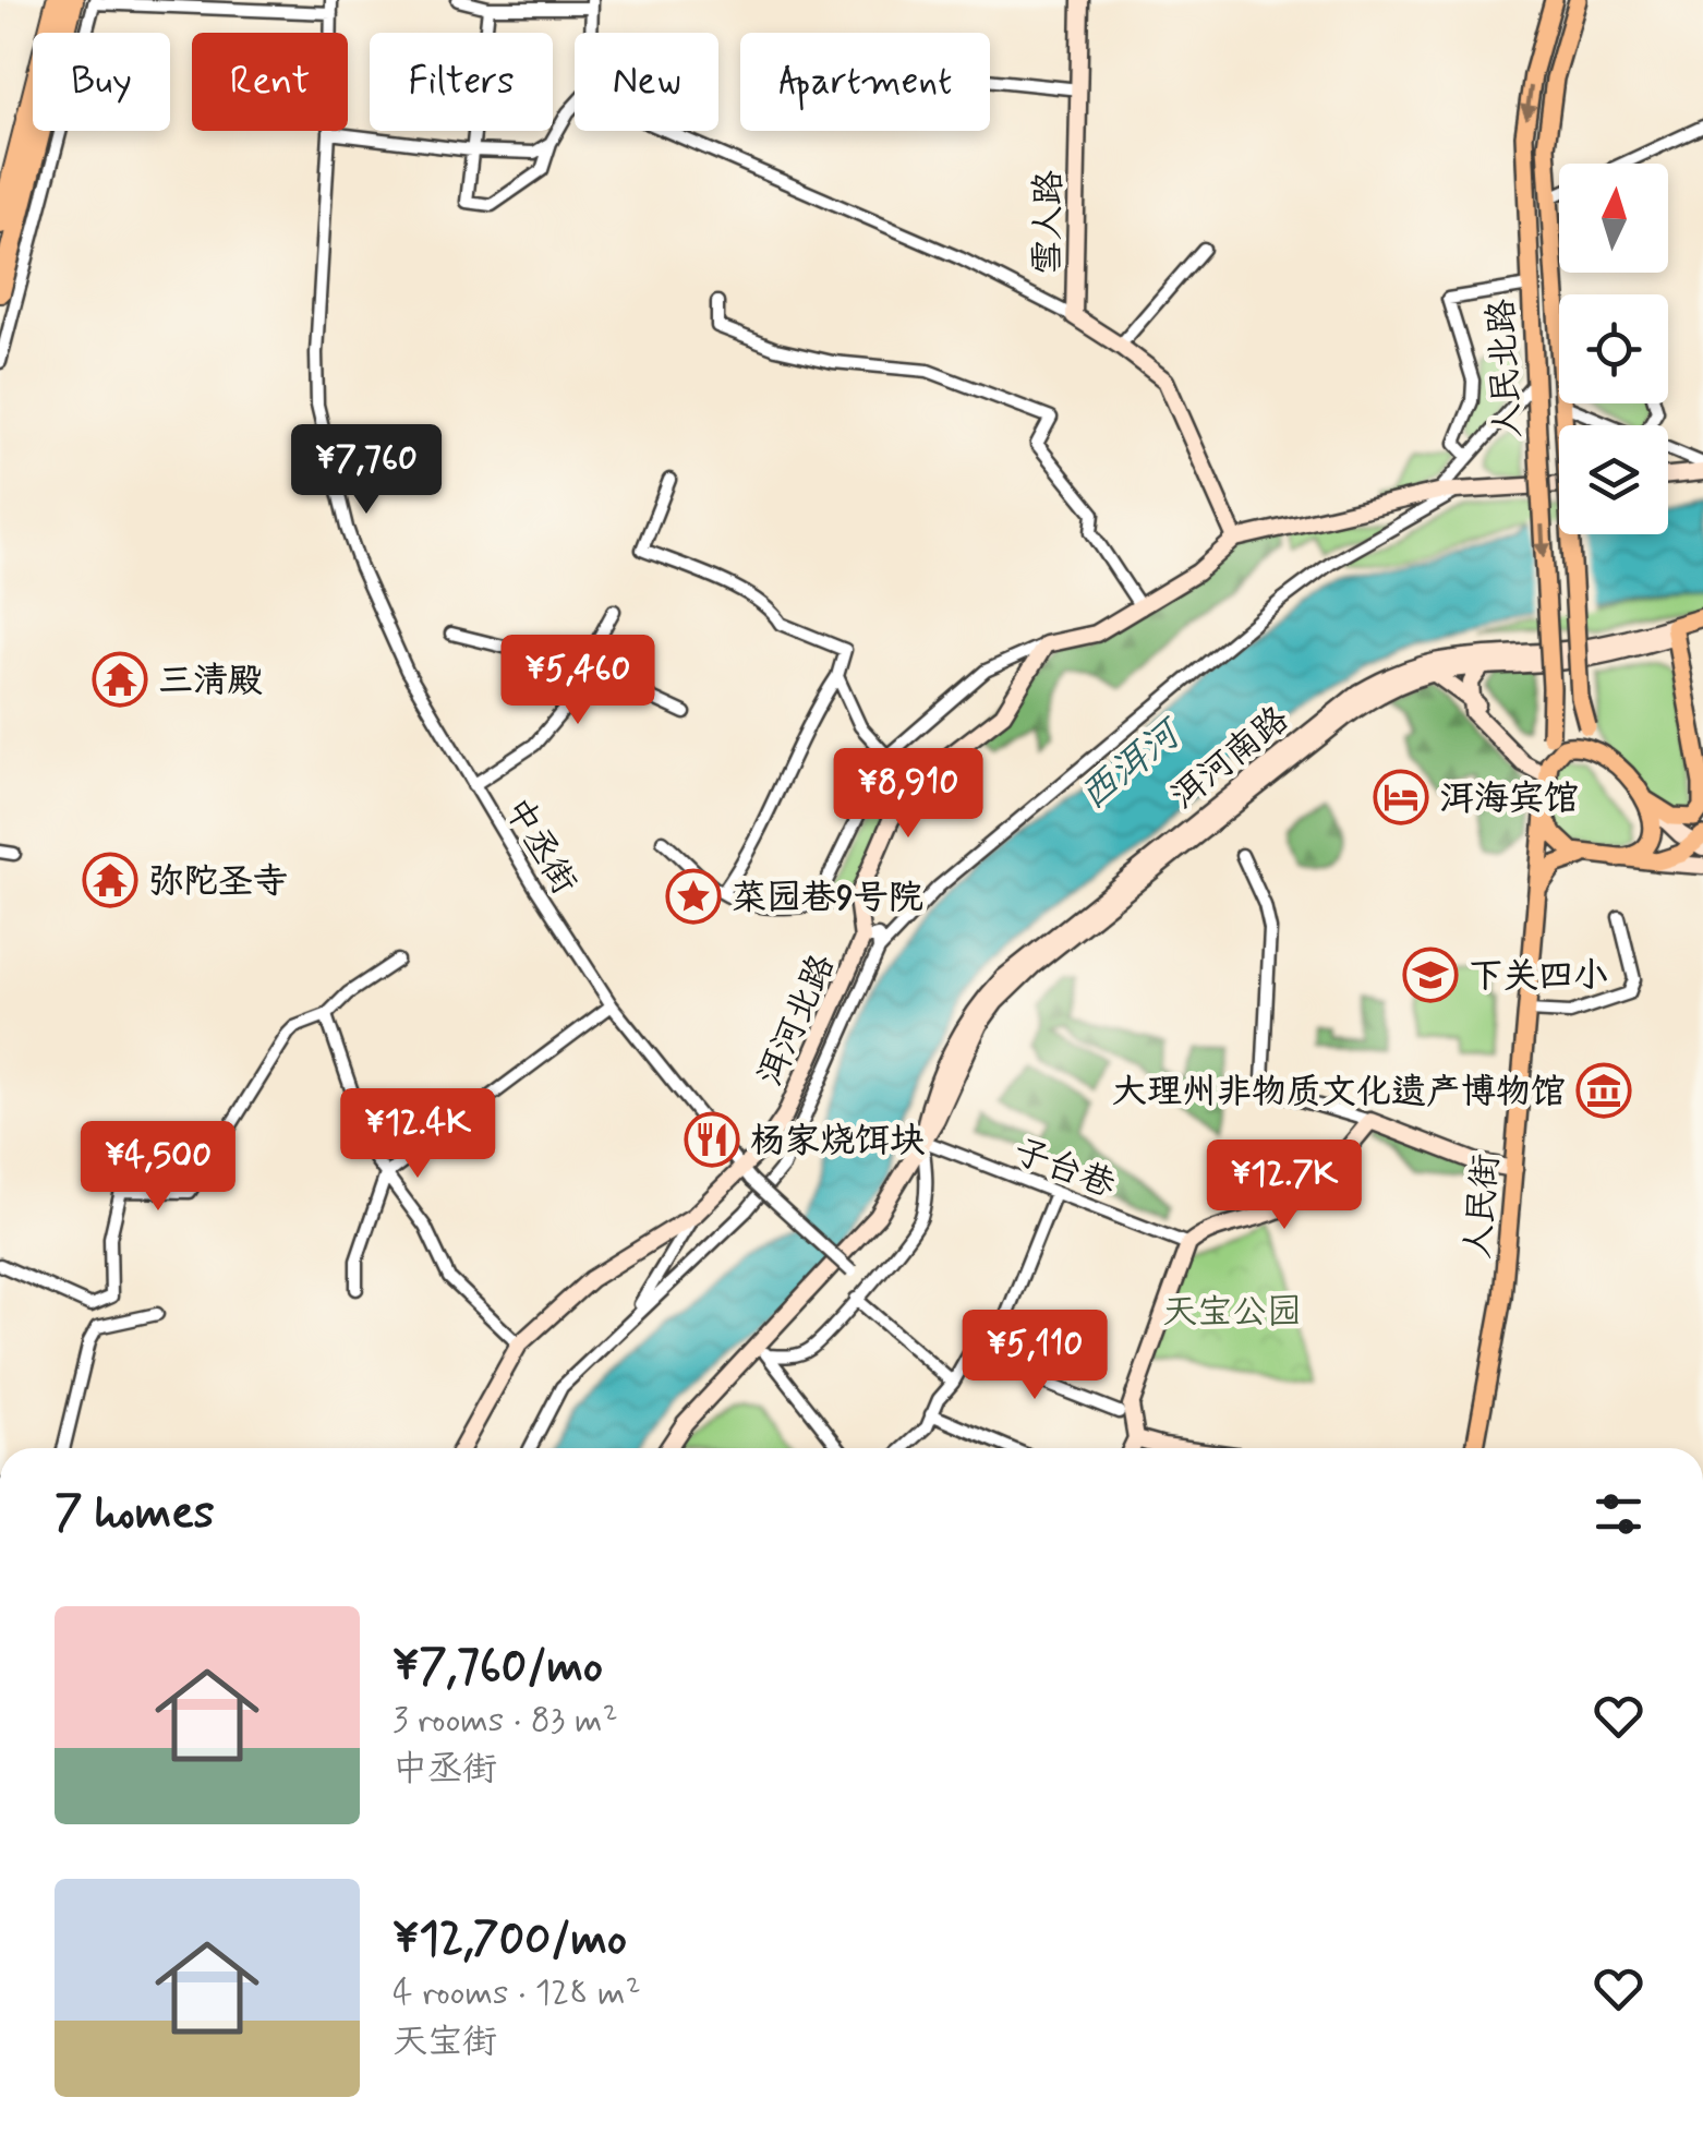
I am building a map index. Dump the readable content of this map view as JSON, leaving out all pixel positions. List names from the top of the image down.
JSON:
{
  "streets": {
    "main road": ["人民北路", "洱河南路", "人民街"],
    "street": [
      "雪人路",
      "中丞街",
      "洱河北路",
      "子台巷"
    ]
  },
  "crossings": [
    ["人民北路", "人民街"],
    ["洱河南路", "子台巷"],
    ["中丞街", "洱河北路"]
  ],
  "water": ["西洱河"],
  "parks": ["天宝公园"],
  "places": {
    "temple": ["三清殿", "弥陀圣寺"],
    "hotel": ["洱海宾馆"],
    "place": ["菜园巷9号院"],
    "school or university": ["下关四小"],
    "museum": ["大理州非物质文化遗产博物馆"],
    "restaurant": ["杨家烧饵块"]
  },
  "north": "top",
  "page": {
    "chip": [
      "Buy",
      "Rent",
      "Filters",
      "New",
      "Apartment"
    ],
    "price": [
      "¥7,760",
      "¥5,460",
      "¥8,910",
      "¥12.4K",
      "¥4,500",
      "¥12.7K",
      "¥5,110"
    ],
    "heading": "7 homes",
    "list": [
      {
        "name": "¥7,760/mo",
        "note": "3 rooms · 83 m² · 中丞街"
      },
      {
        "name": "¥12,700/mo",
        "note": "4 rooms · 128 m² · 天宝街"
      }
    ]
  }
}
